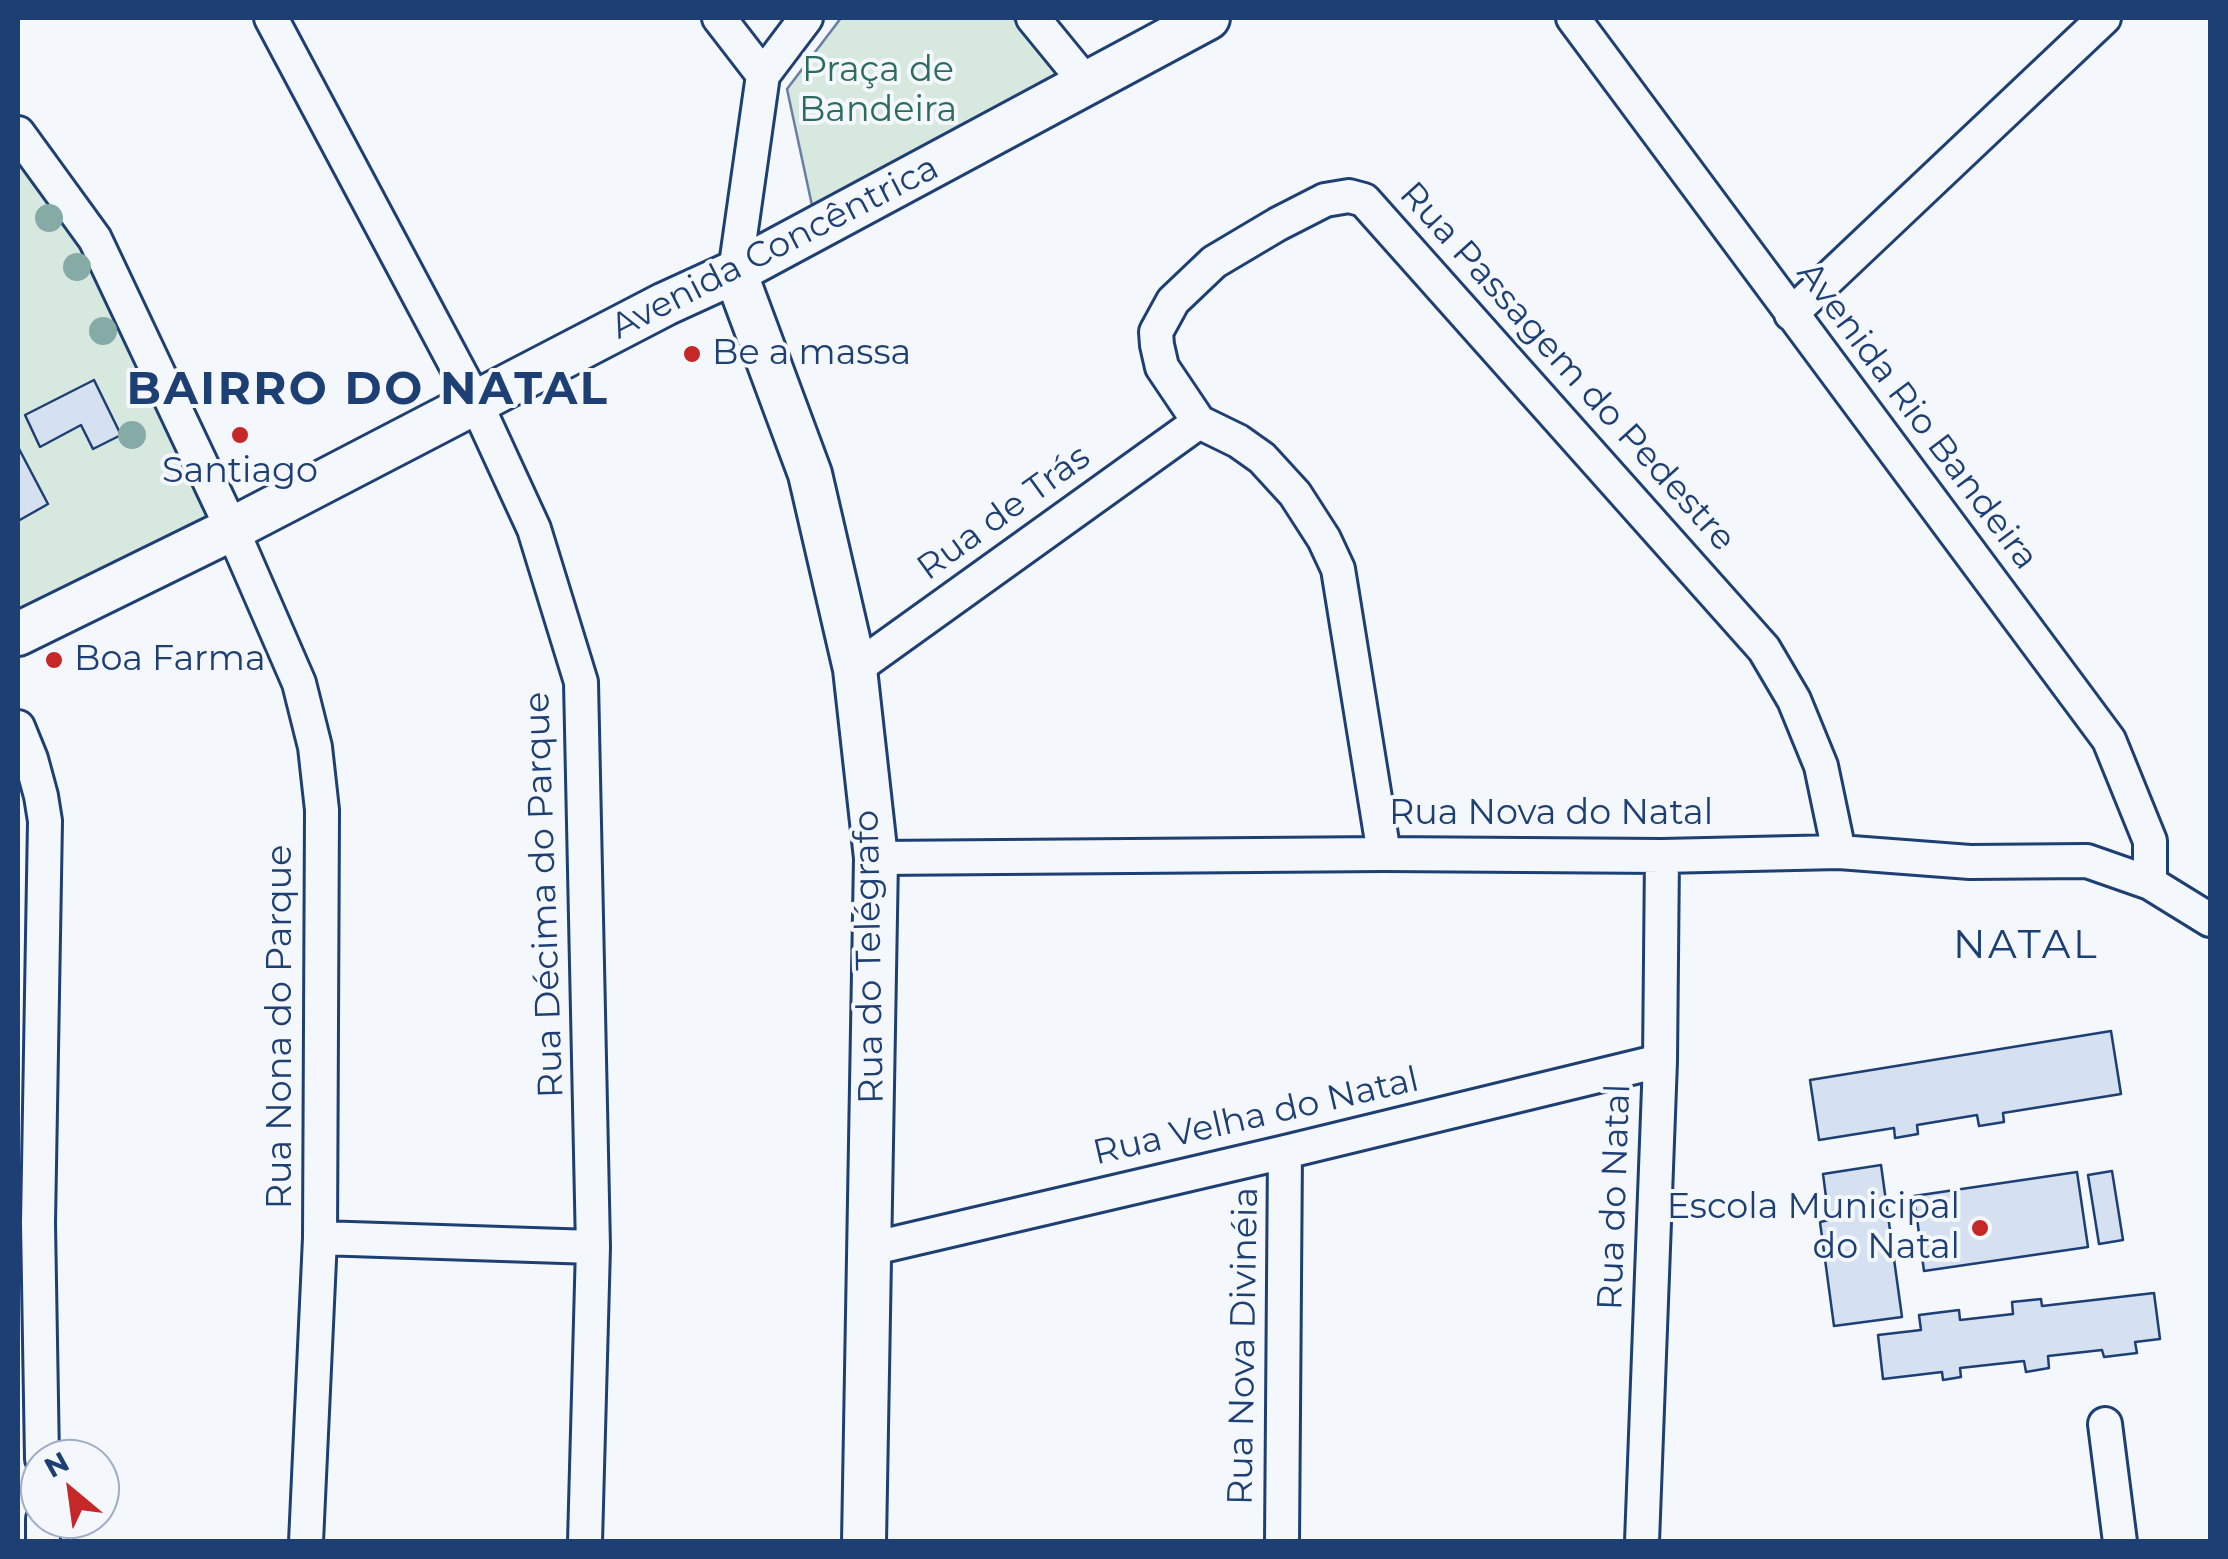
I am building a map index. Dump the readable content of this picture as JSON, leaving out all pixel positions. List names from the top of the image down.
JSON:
{
  "streets": {
    "street": [
      "Avenida Concêntrica",
      "Rua Passagem do Pedestre",
      "Avenida Rio Bandeira",
      "Rua de Trás",
      "Rua Nova do Natal",
      "Rua Décima do Parque",
      "Rua do Telégrafo",
      "Rua Nona do Parque",
      "Rua Velha do Natal",
      "Rua do Natal",
      "Rua Nova Divinéia"
    ]
  },
  "crossings": [
    ["Avenida Concêntrica", "Rua Décima do Parque"],
    ["Avenida Concêntrica", "Rua do Telégrafo"],
    ["Avenida Concêntrica", "Rua Nona do Parque"],
    ["Rua Passagem do Pedestre", "Rua de Trás"],
    ["Rua Passagem do Pedestre", "Rua Nova do Natal"],
    ["Avenida Rio Bandeira", "Rua Nova do Natal"],
    ["Rua de Trás", "Rua do Telégrafo"],
    ["Rua Nova do Natal", "Rua do Telégrafo"],
    ["Rua Nova do Natal", "Rua do Natal"],
    ["Rua do Telégrafo", "Rua Velha do Natal"],
    ["Rua Velha do Natal", "Rua do Natal"],
    ["Rua Velha do Natal", "Rua Nova Divinéia"]
  ],
  "districts": ["BAIRRO DO NATAL", "NATAL"],
  "parks": ["Praça de Bandeira"],
  "places": [
    "Be a massa",
    "Santiago",
    "Boa Farma",
    "Escola Municipal do Natal"
  ],
  "north": "top left"
}
